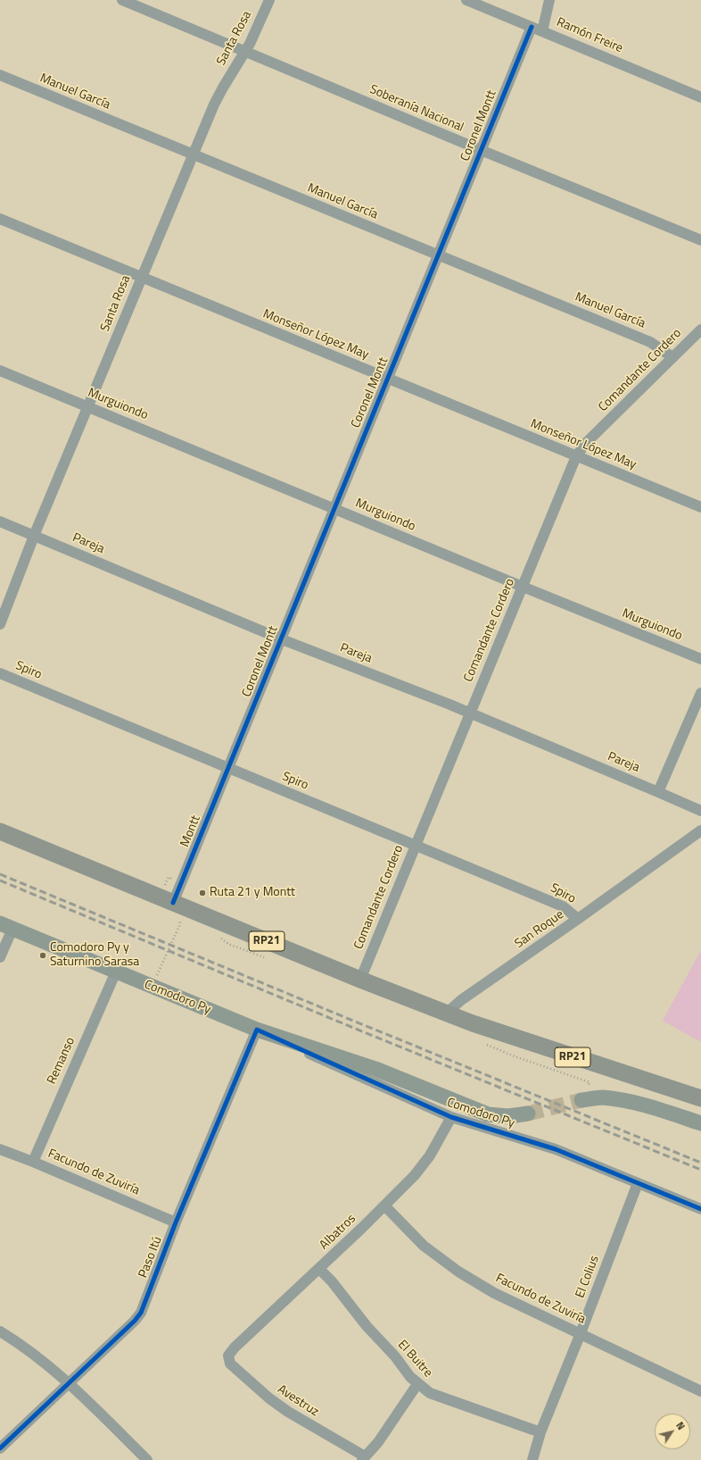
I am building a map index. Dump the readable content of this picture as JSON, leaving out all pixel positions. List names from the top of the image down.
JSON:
{
  "streets": {
    "main road": ["RP21", "Comodoro Py"],
    "street": [
      "Ramón Freire",
      "Santa Rosa",
      "Manuel García",
      "Soberanía Nacional",
      "Coronel Montt",
      "Monseñor López May",
      "Comandante Cordero",
      "Murguiondo",
      "Pareja",
      "Spiro",
      "Montt",
      "San Roque",
      "Remanso",
      "Facundo de Zuviría",
      "Albatros",
      "Paso Itú",
      "El Colius",
      "El Buitre",
      "Avestruz"
    ]
  },
  "crossings": [
    ["Ramón Freire", "Coronel Montt"],
    ["Santa Rosa", "Manuel García"],
    ["Santa Rosa", "Soberanía Nacional"],
    ["Santa Rosa", "Monseñor López May"],
    ["Santa Rosa", "Murguiondo"],
    ["Santa Rosa", "Pareja"],
    ["Manuel García", "Coronel Montt"],
    ["Manuel García", "Comandante Cordero"],
    ["Soberanía Nacional", "Coronel Montt"],
    ["Coronel Montt", "Monseñor López May"],
    ["Coronel Montt", "Murguiondo"],
    ["Coronel Montt", "Pareja"],
    ["Coronel Montt", "Spiro"],
    ["Coronel Montt", "Montt"],
    ["Monseñor López May", "Comandante Cordero"],
    ["Comandante Cordero", "Murguiondo"],
    ["Comandante Cordero", "Pareja"],
    ["Comandante Cordero", "Spiro"],
    ["Comandante Cordero", "RP21"],
    ["Spiro", "Montt"],
    ["Spiro", "San Roque"],
    ["Montt", "RP21"],
    ["San Roque", "RP21"],
    ["Comodoro Py", "Remanso"],
    ["Comodoro Py", "Albatros"],
    ["Comodoro Py", "Paso Itú"],
    ["Comodoro Py", "El Colius"],
    ["Remanso", "Facundo de Zuviría"],
    ["Facundo de Zuviría", "Albatros"],
    ["Facundo de Zuviría", "Paso Itú"],
    ["Facundo de Zuviría", "El Colius"],
    ["Albatros", "El Buitre"],
    ["Albatros", "Avestruz"],
    ["El Colius", "El Buitre"]
  ],
  "places": ["Ruta 21 y Montt", "Comodoro Py y Saturnino Sarasa"],
  "north": "top right"
}
